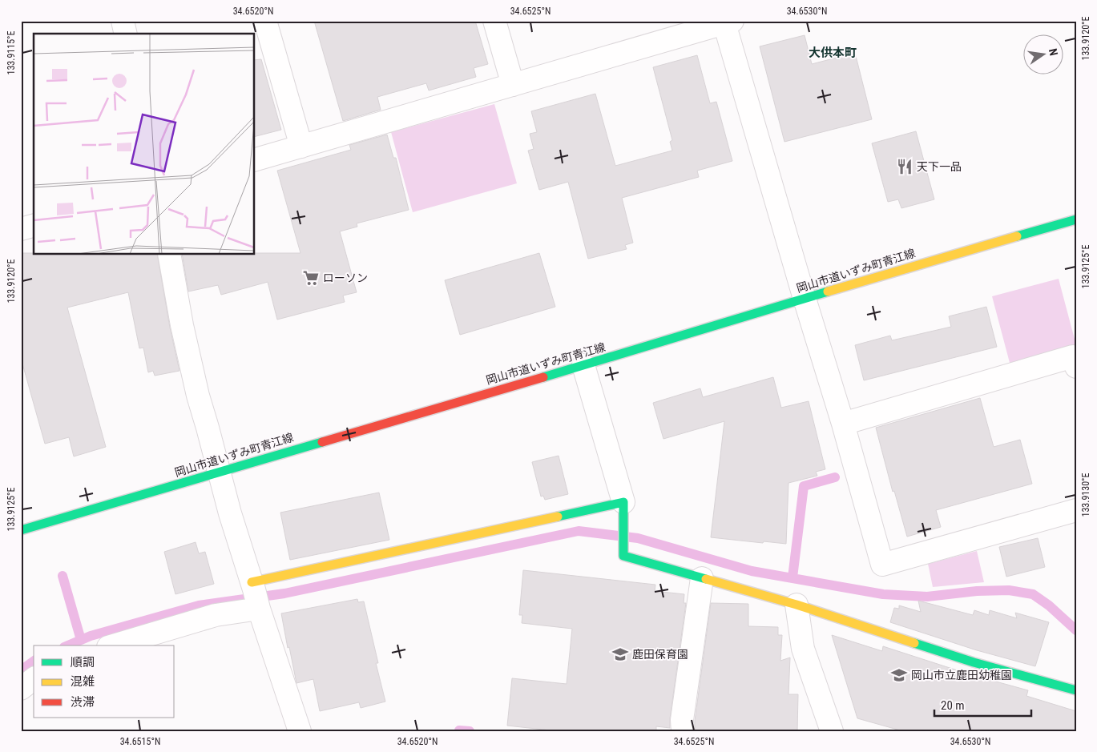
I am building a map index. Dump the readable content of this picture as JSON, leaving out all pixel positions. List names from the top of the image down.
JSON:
{
  "streets": {
    "street": ["岡山市道いずみ町青江線"]
  },
  "districts": ["大供本町"],
  "places": {
    "restaurant": ["天下一品"],
    "supermarket": ["ローソン"],
    "school or university": ["鹿田保育園", "岡山市立鹿田幼稚園"]
  },
  "legend": ["順調", "混雑", "渋滞"],
  "scale_bar": "20 m",
  "north": "right",
  "coordinates": [
    "34.6520°N",
    "34.6525°N",
    "34.6530°N",
    "133.9120°E",
    "133.9115°E",
    "133.9125°E",
    "133.9130°E",
    "34.6515°N"
  ]
}
